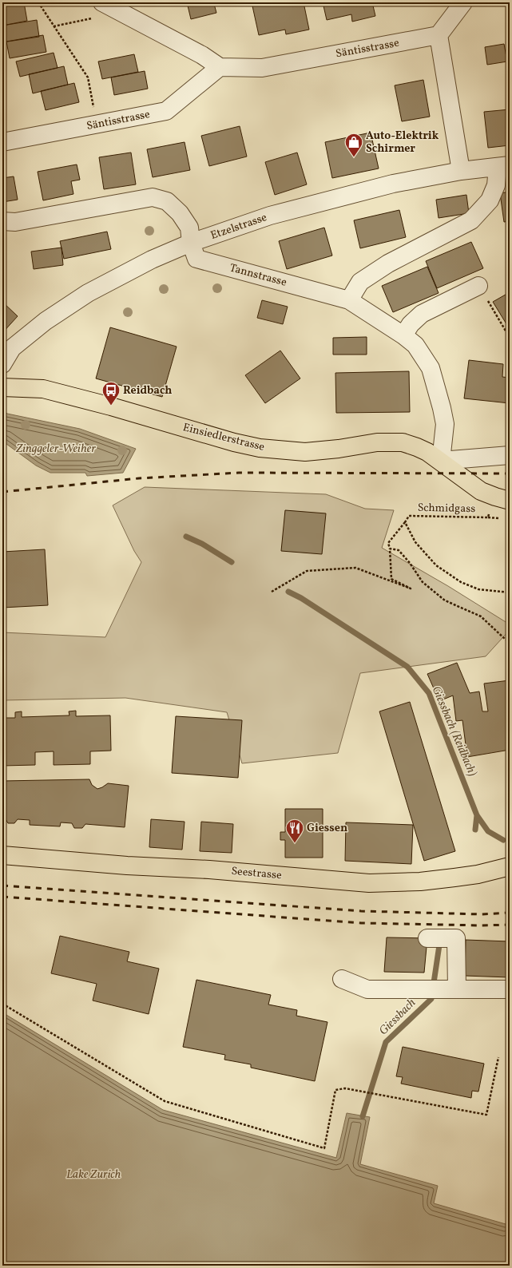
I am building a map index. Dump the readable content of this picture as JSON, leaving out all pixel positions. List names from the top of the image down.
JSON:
{
  "streets": {
    "main road": ["Einsiedlerstrasse", "Seestrasse"],
    "street": ["Säntisstrasse", "Etzelstrasse", "Tannstrasse"],
    "path": ["Schmidgass"]
  },
  "crossings": [
    ["Etzelstrasse", "Tannstrasse"],
    ["Tannstrasse", "Einsiedlerstrasse"],
    ["Einsiedlerstrasse", "Schmidgass"]
  ],
  "water": [
    "Zinggeler-Weiher",
    "Giessbach (Reidbach)",
    "Giessbach",
    "Lake Zurich"
  ],
  "places": {
    "shop": ["Auto-Elektrik Schirmer"],
    "bus stop": ["Reidbach"],
    "restaurant": ["Giessen"]
  }
}
